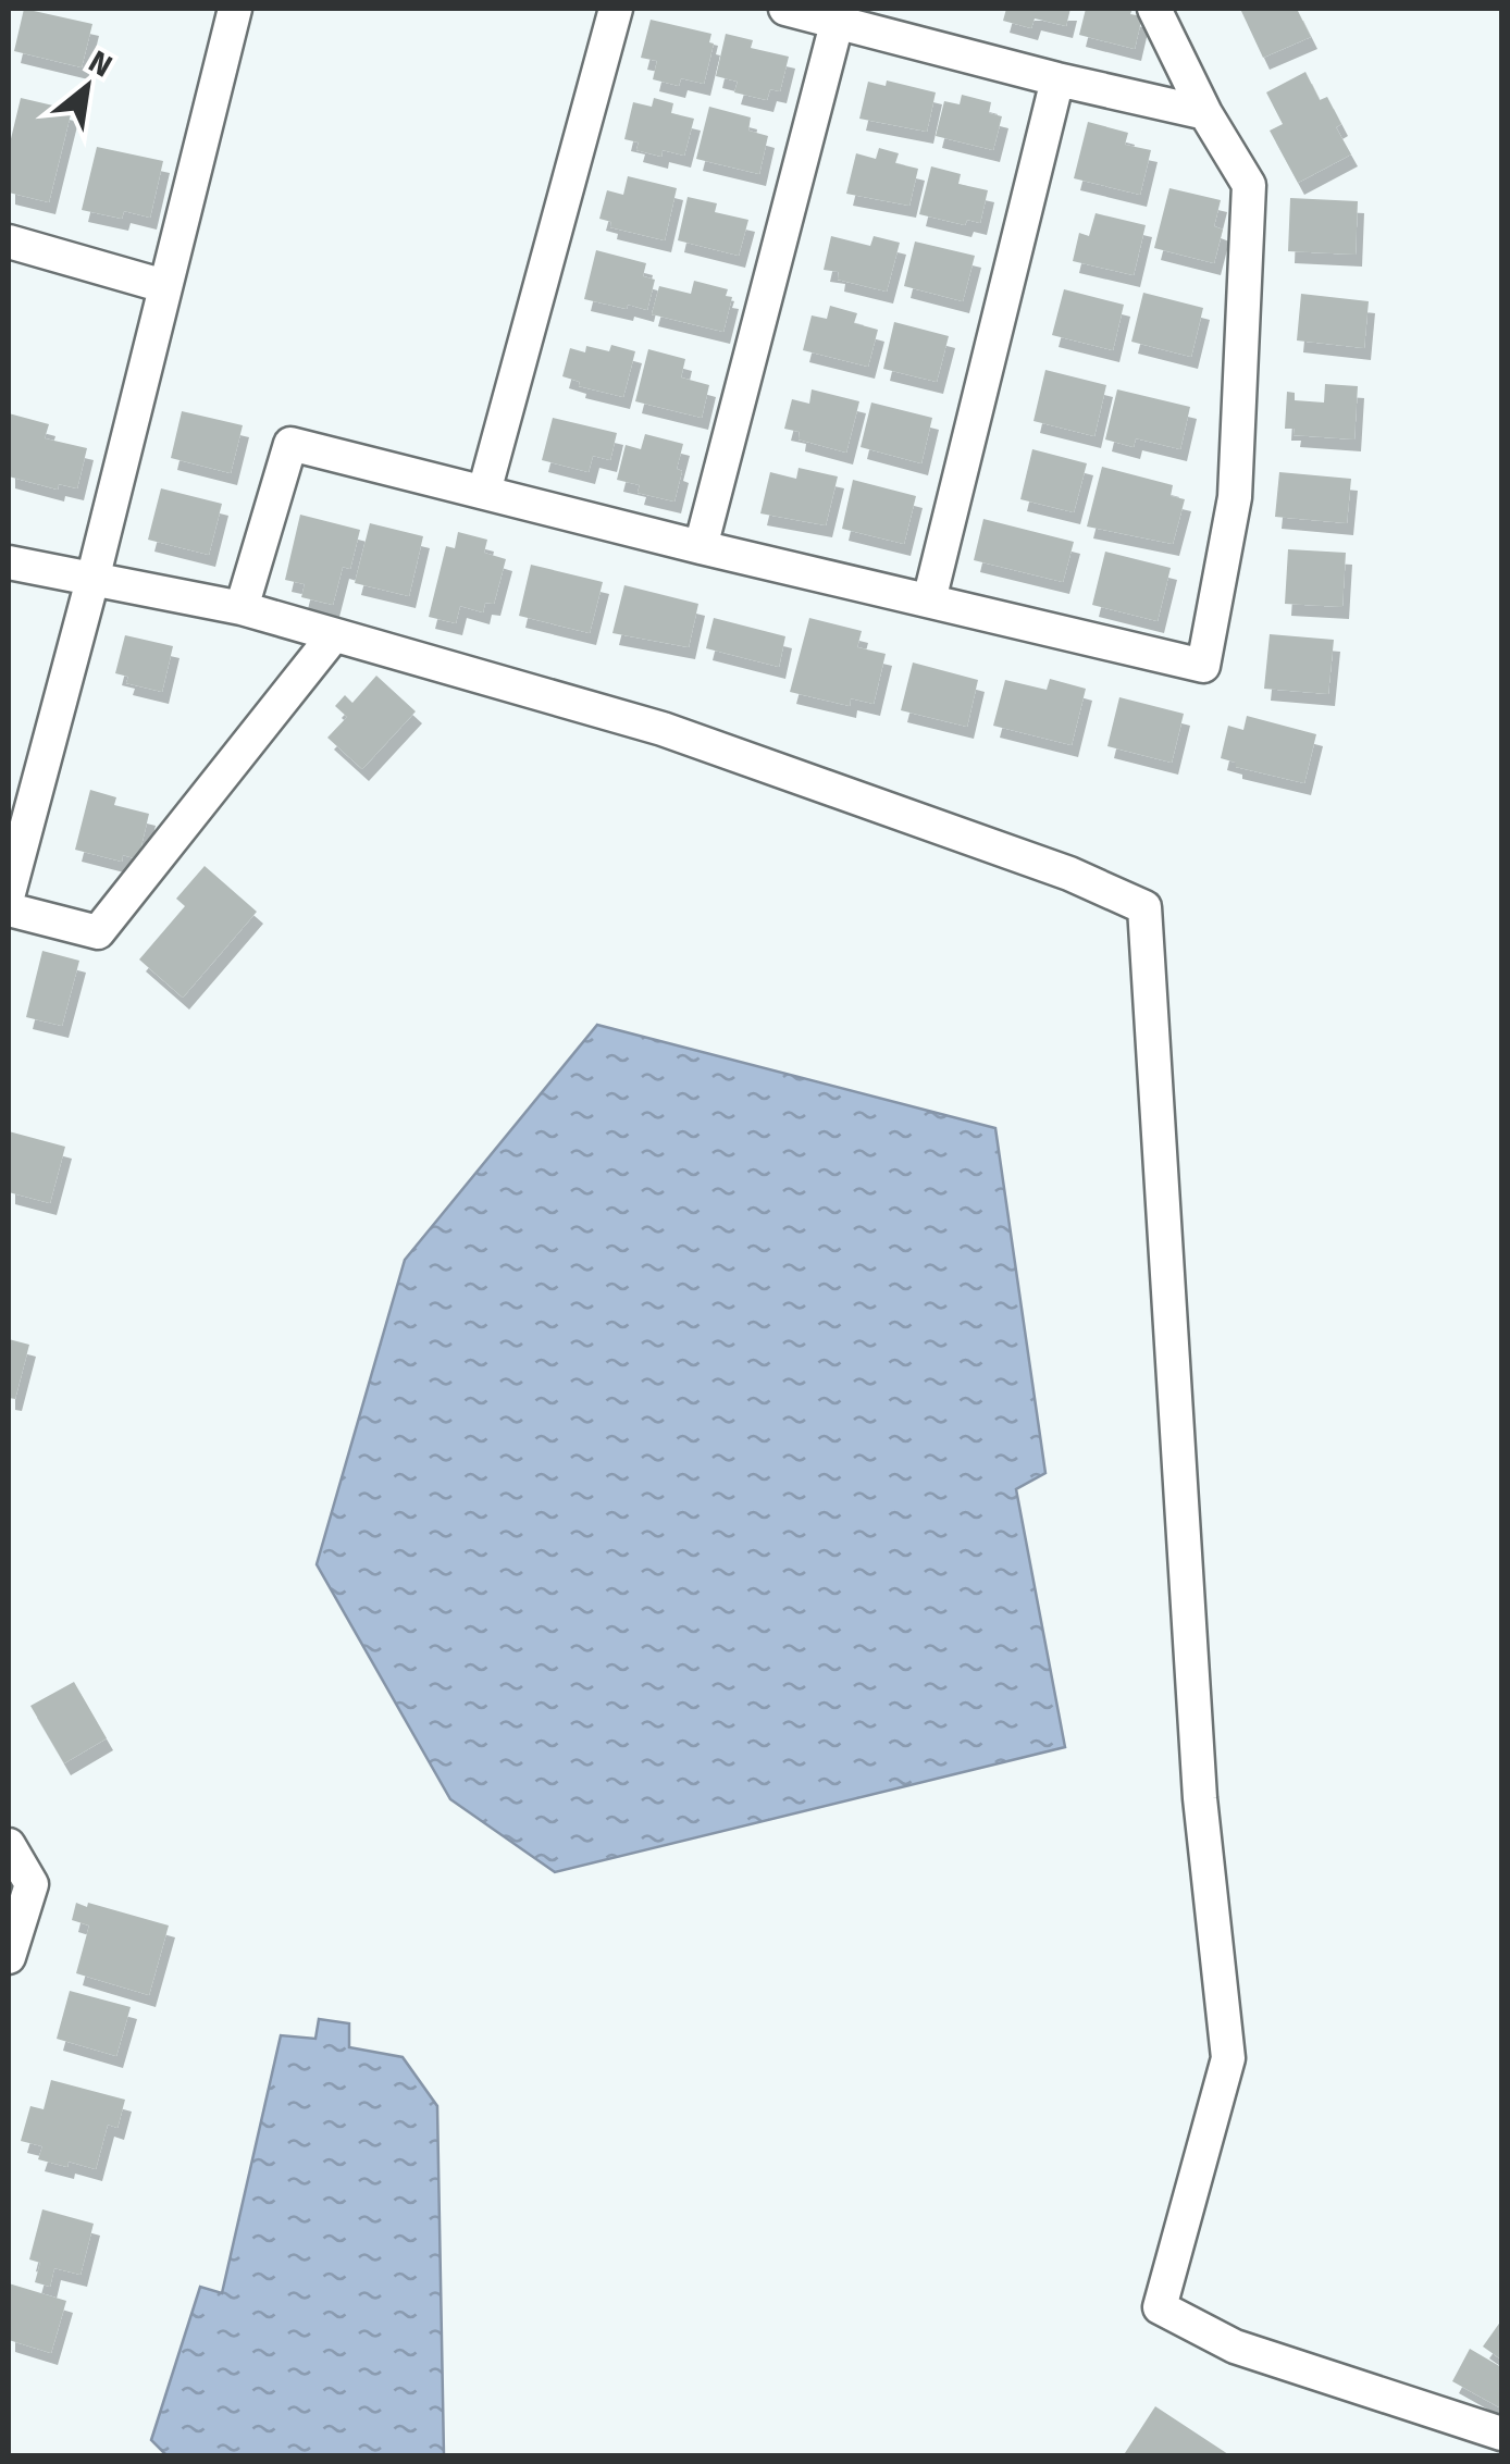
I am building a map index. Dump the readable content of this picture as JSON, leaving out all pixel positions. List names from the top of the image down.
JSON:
{
  "north": "top right"
}
